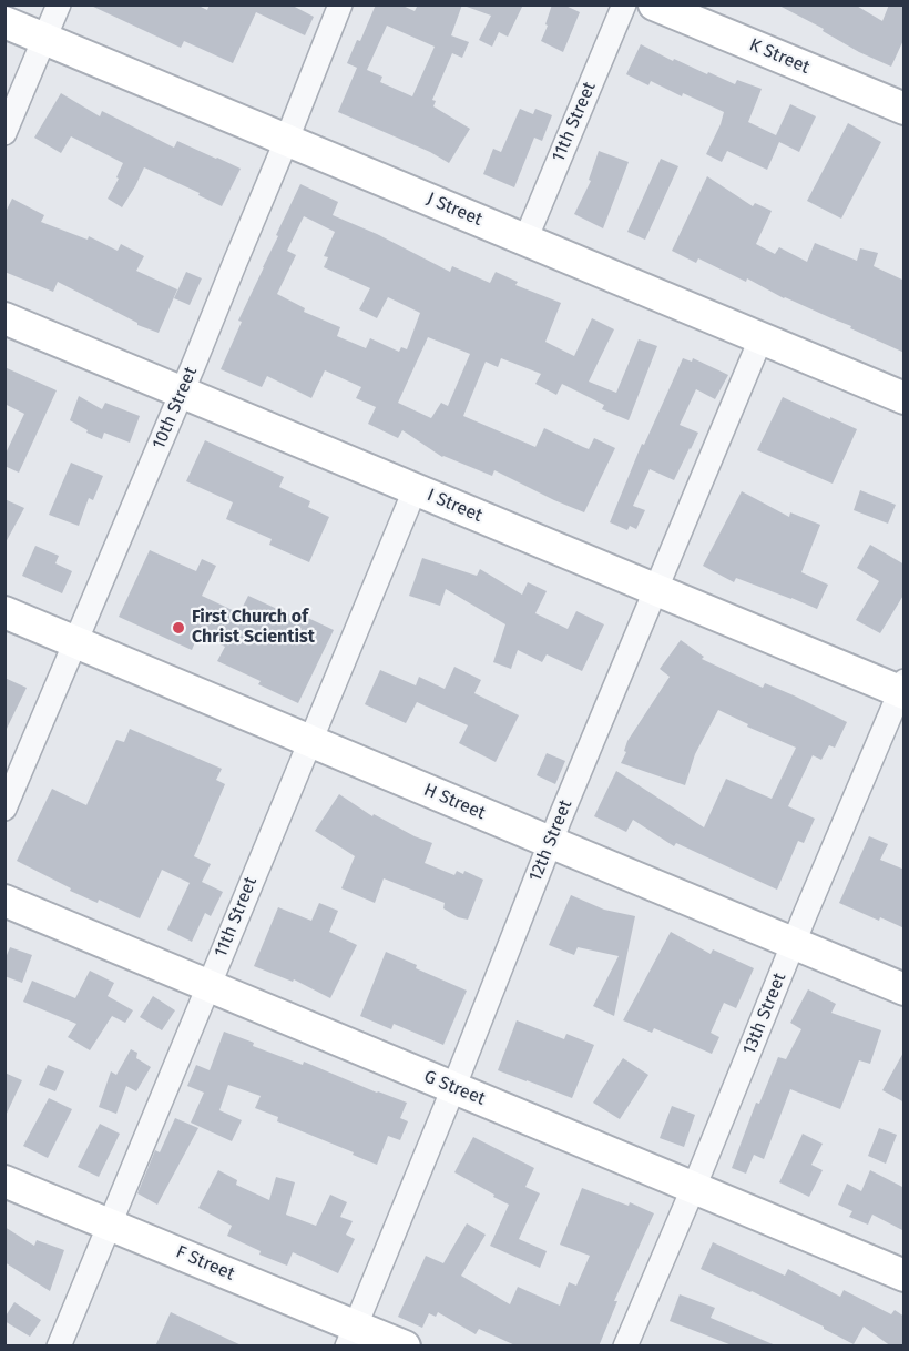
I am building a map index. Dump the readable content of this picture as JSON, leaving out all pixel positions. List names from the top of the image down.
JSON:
{
  "streets": {
    "street": [
      "K Street",
      "11th Street",
      "J Street",
      "10th Street",
      "I Street",
      "H Street",
      "12th Street",
      "13th Street",
      "G Street",
      "F Street"
    ]
  },
  "crossings": [
    ["11th Street", "J Street"],
    ["11th Street", "I Street"],
    ["11th Street", "H Street"],
    ["11th Street", "G Street"],
    ["11th Street", "F Street"],
    ["J Street", "10th Street"],
    ["J Street", "12th Street"],
    ["10th Street", "I Street"],
    ["10th Street", "H Street"],
    ["I Street", "12th Street"],
    ["I Street", "13th Street"],
    ["H Street", "12th Street"],
    ["H Street", "13th Street"],
    ["12th Street", "G Street"],
    ["12th Street", "F Street"],
    ["13th Street", "G Street"]
  ],
  "places": ["First Church of Christ Scientist"]
}
